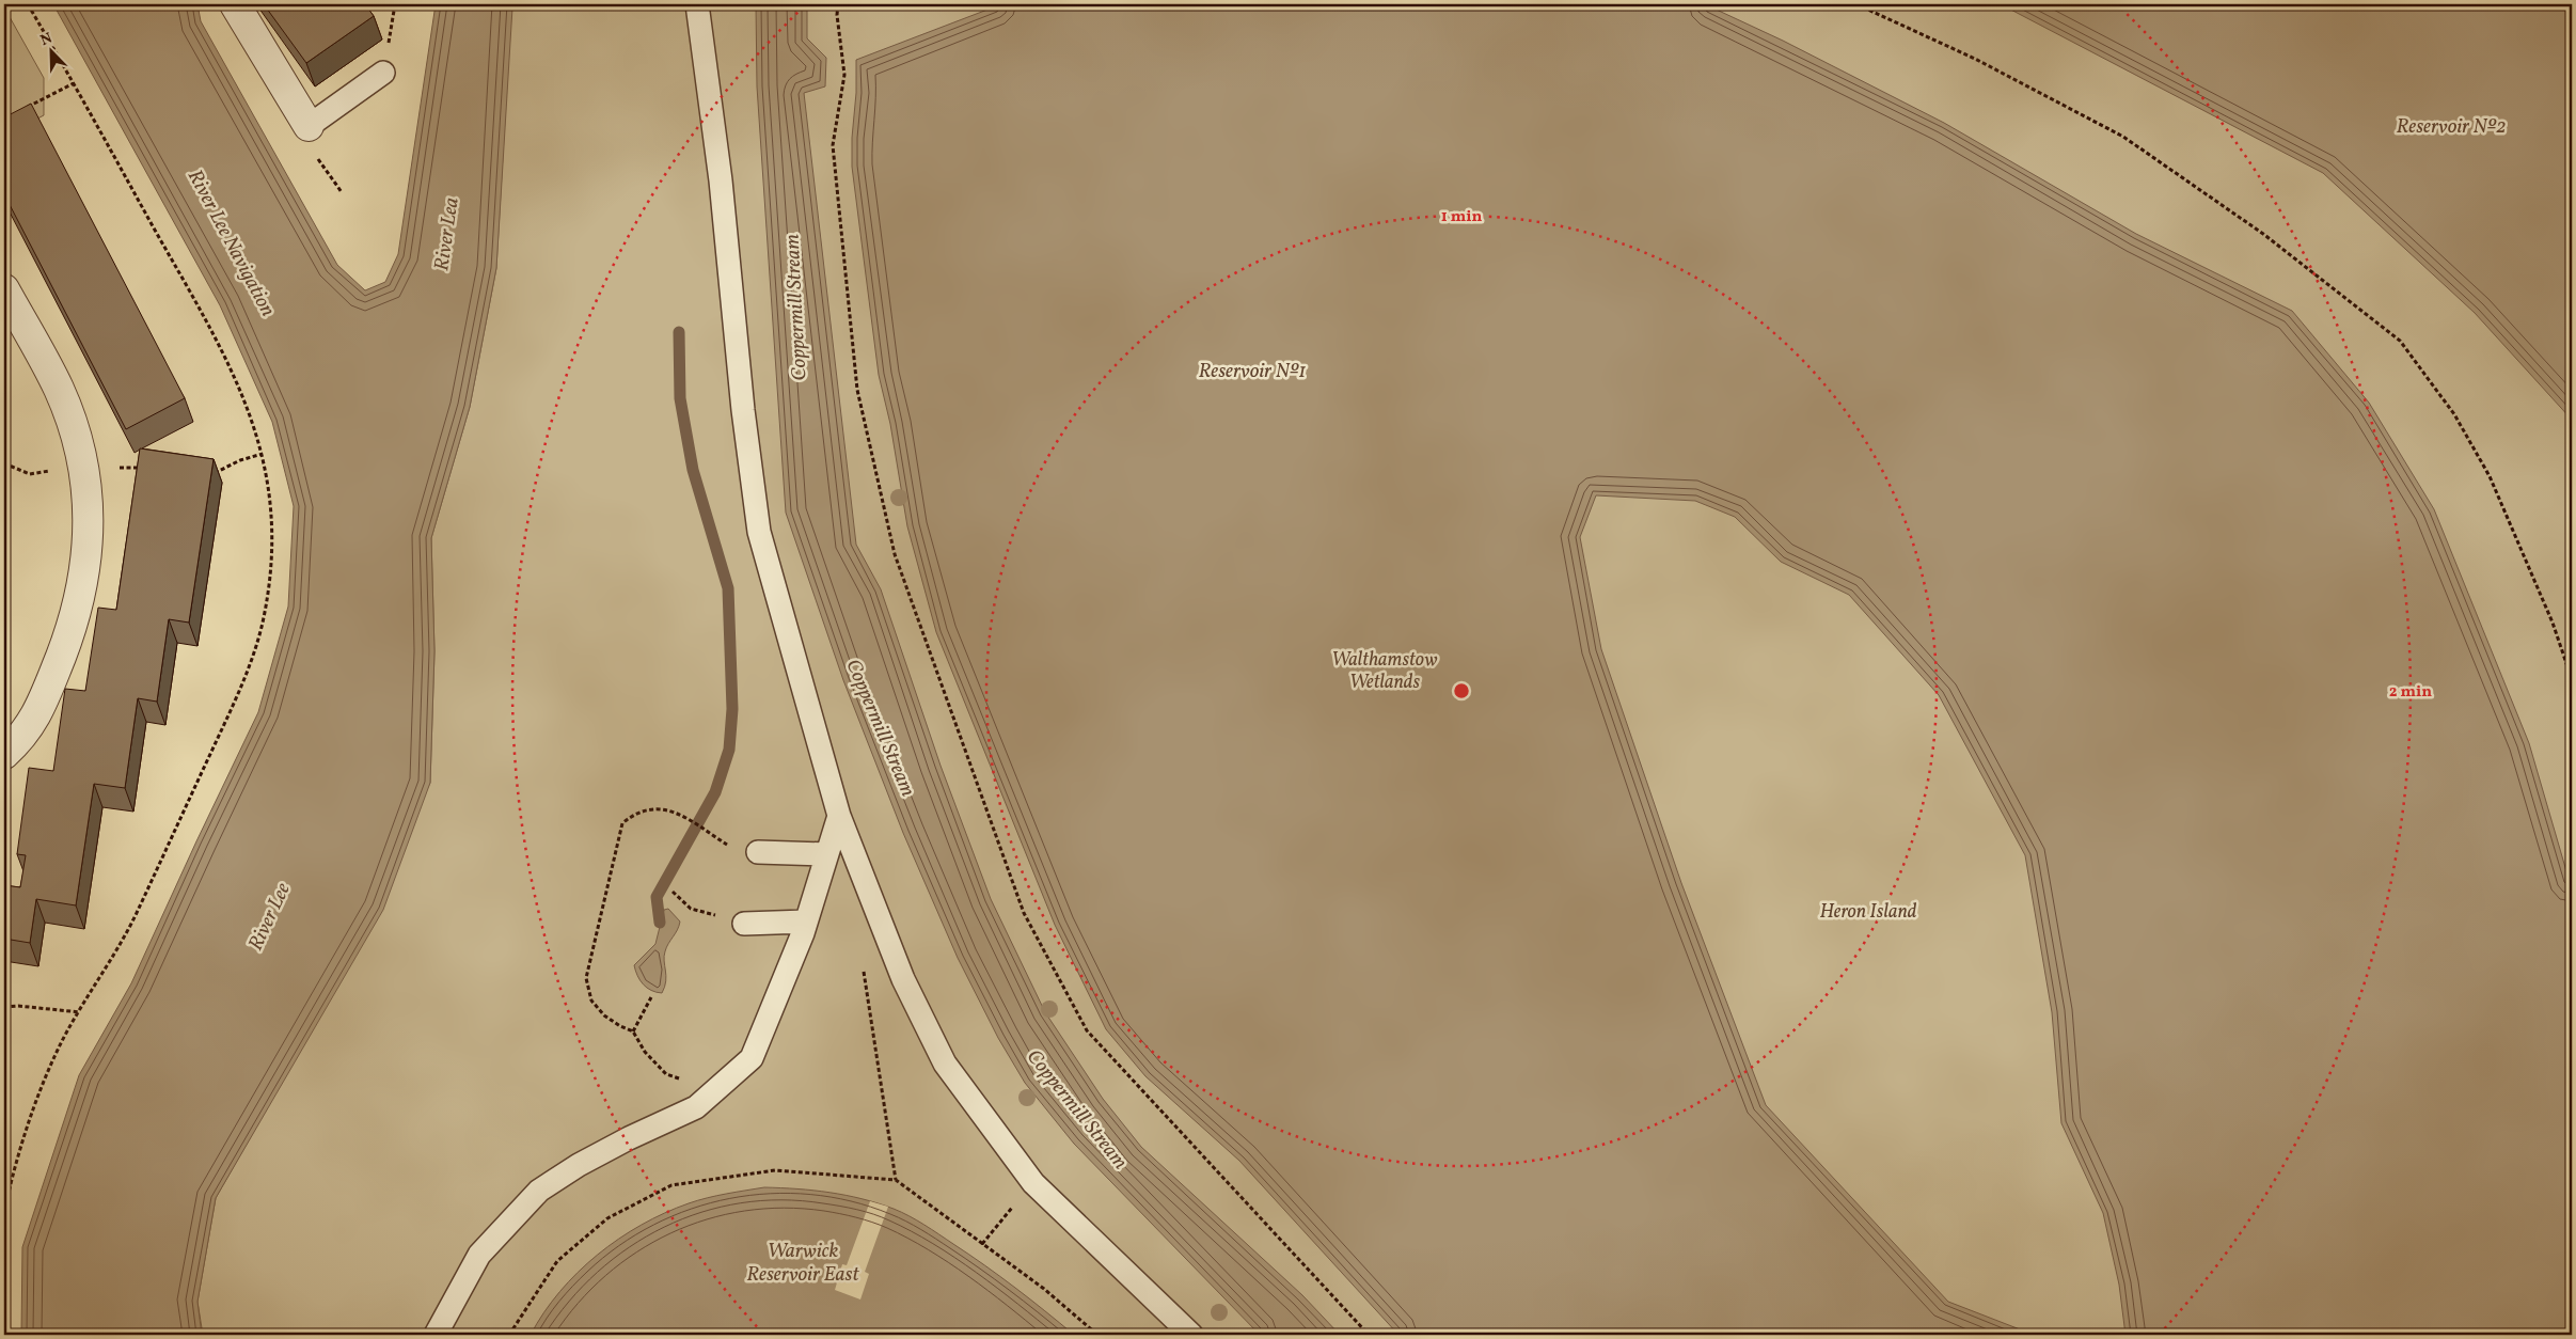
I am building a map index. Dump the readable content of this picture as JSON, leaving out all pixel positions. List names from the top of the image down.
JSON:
{
  "water": [
    "Reservoir №2",
    "River Lea",
    "River Lee Navigation",
    "Coppermill Stream",
    "Reservoir №1",
    "River Lee",
    "Warwick Reservoir East"
  ],
  "parks": ["Walthamstow Wetlands", "Heron Island"],
  "north": "top left",
  "rings": ["1 min", "2 min"]
}
